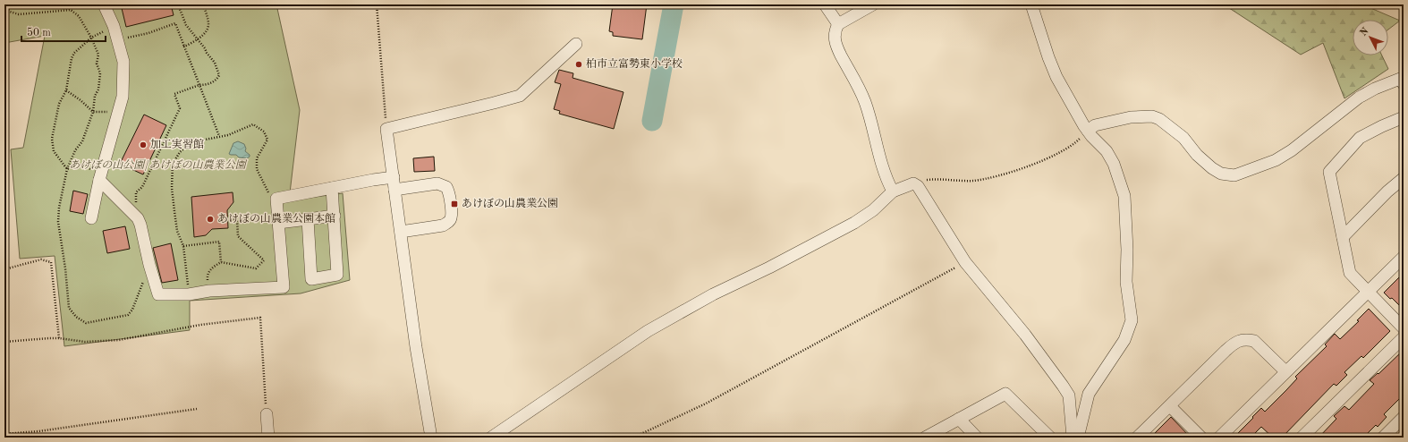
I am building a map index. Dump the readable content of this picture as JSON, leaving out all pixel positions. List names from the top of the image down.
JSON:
{
  "parks": ["あけぼの山公園/あけぼの山農業公園"],
  "places": {
    "other": ["柏市立富勢東小学校", "加工実習館", "あけぼの山農業公園本館"],
    "transit": ["あけぼの山農業公園"]
  },
  "scale_bar": "50 m",
  "north": "top left"
}
